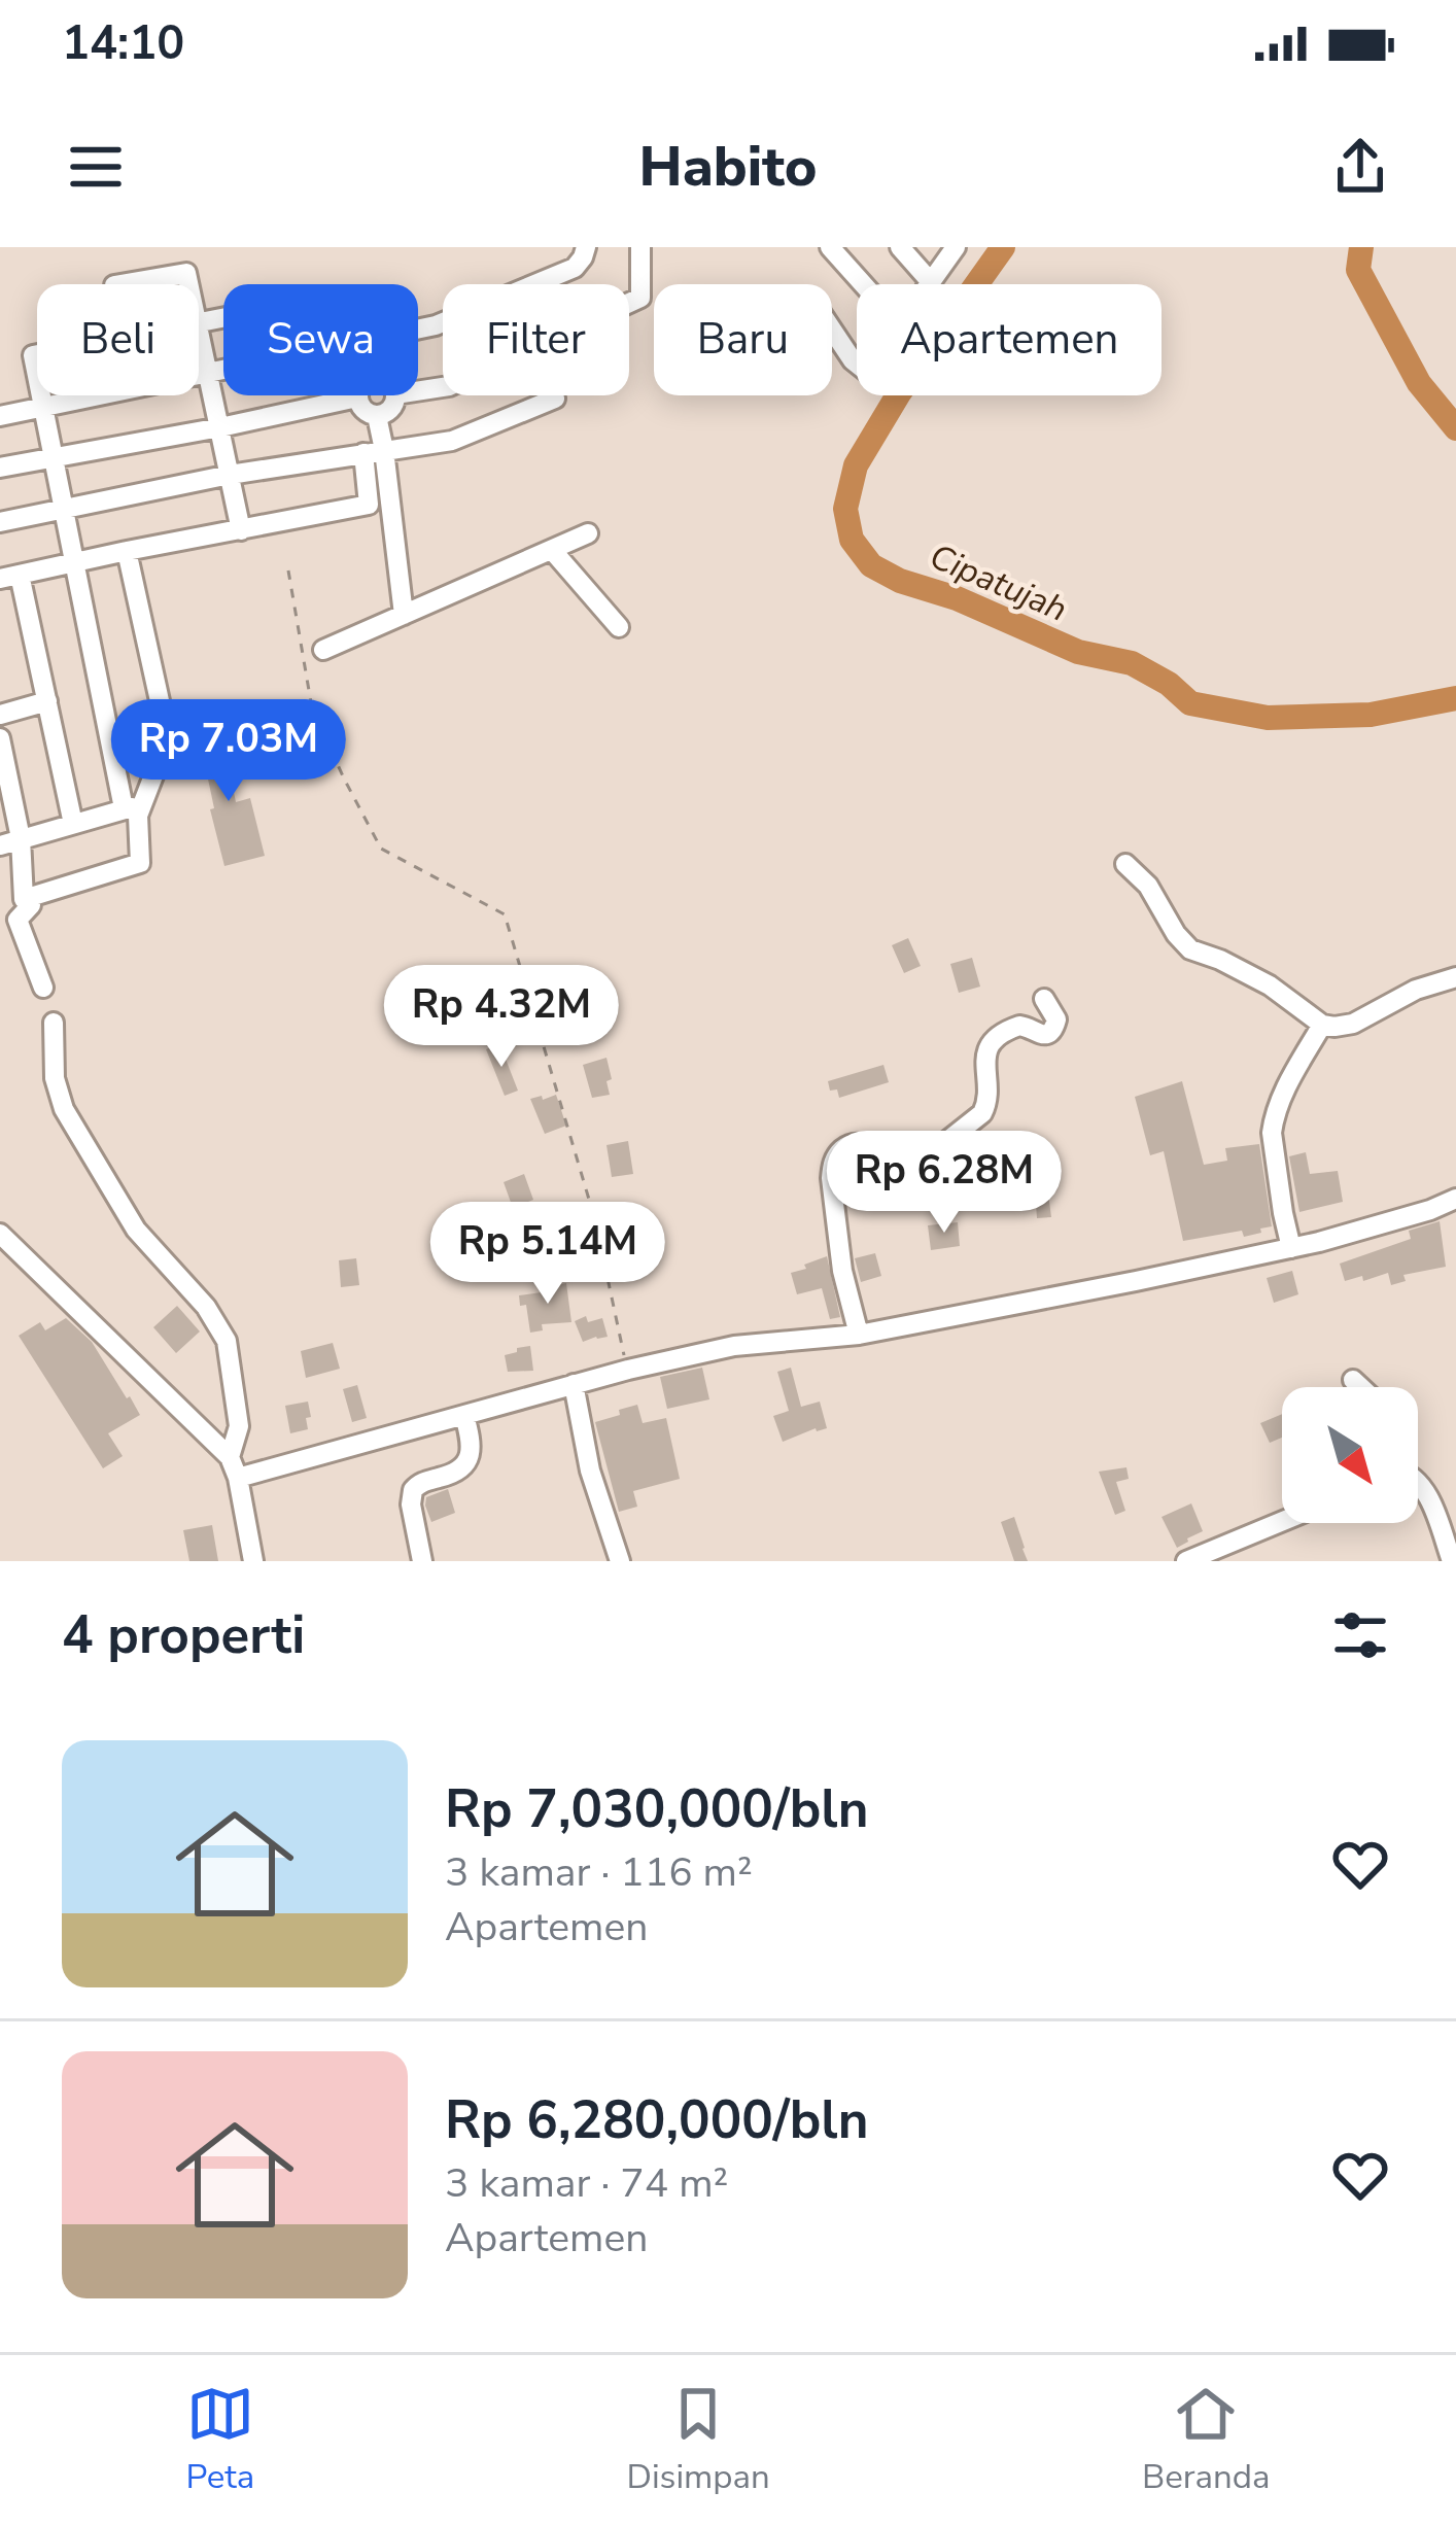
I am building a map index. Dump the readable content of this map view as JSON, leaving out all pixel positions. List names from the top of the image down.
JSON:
{
  "water": ["Cipatujah"],
  "north": "bottom right",
  "page": {
    "status": "14:10",
    "header": "Habito",
    "chip": [
      "Beli",
      "Sewa",
      "Filter",
      "Baru",
      "Apartemen"
    ],
    "price": [
      "Rp 7.03M",
      "Rp 4.32M",
      "Rp 6.28M",
      "Rp 5.14M"
    ],
    "heading": "4 properti",
    "list": [
      {
        "name": "Rp 7,030,000/bln",
        "note": "3 kamar · 116 m² · Apartemen"
      },
      {
        "name": "Rp 6,280,000/bln",
        "note": "3 kamar · 74 m² · Apartemen"
      }
    ],
    "tabs": ["Peta", "Disimpan", "Beranda"]
  }
}
